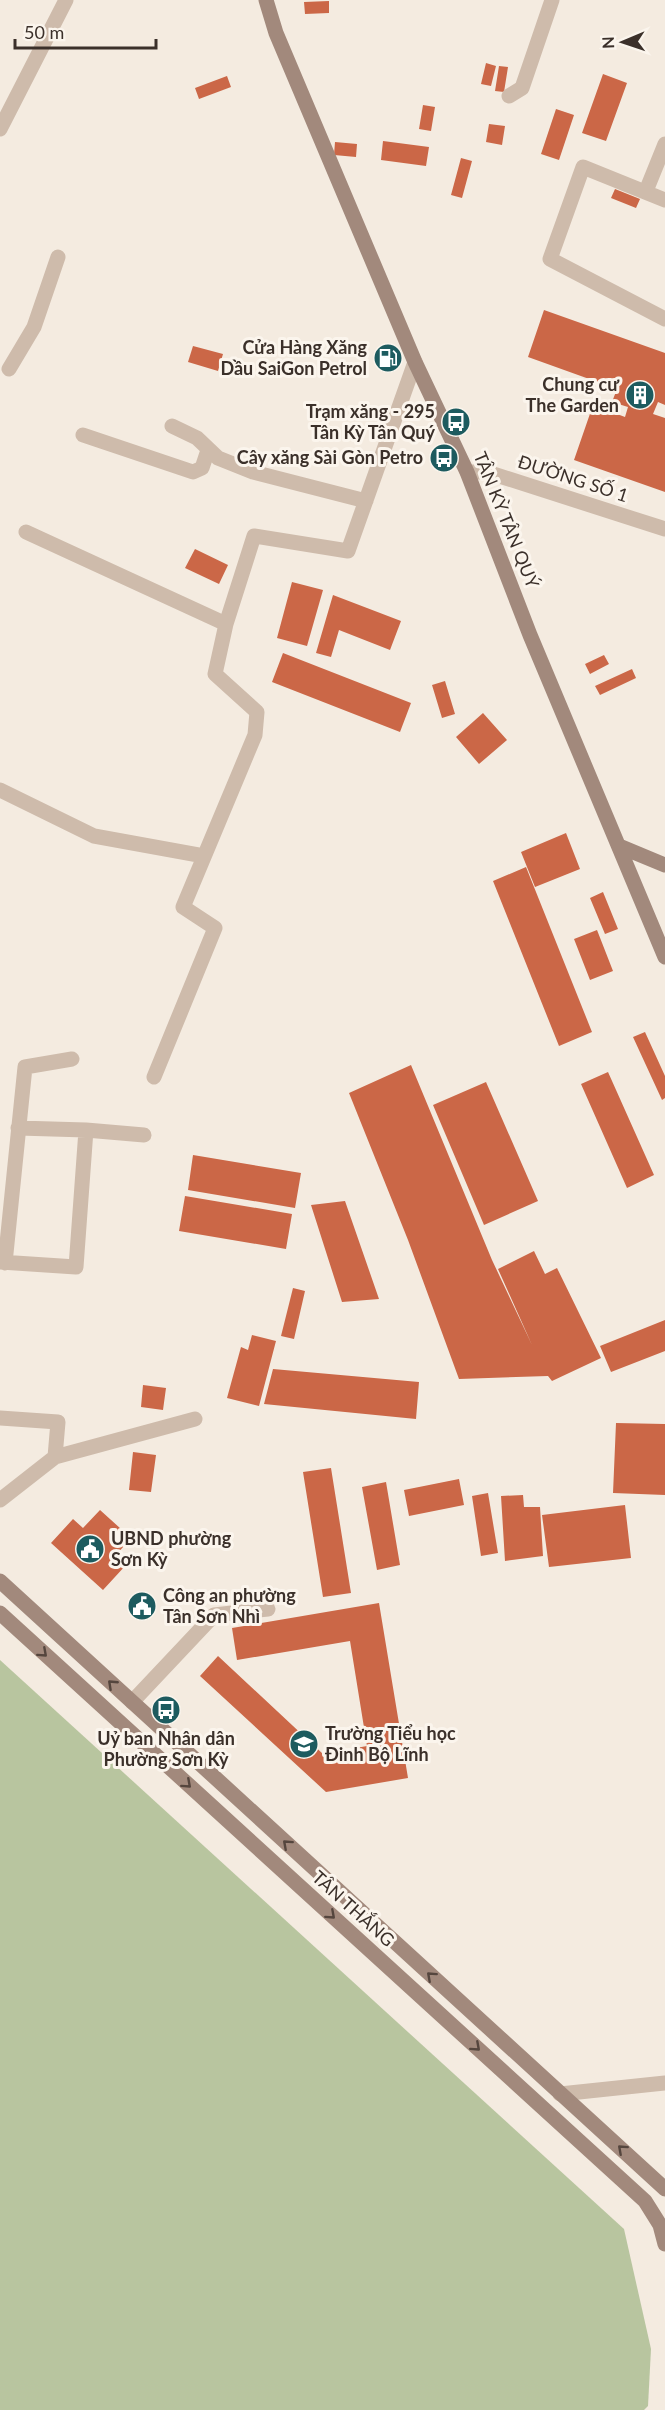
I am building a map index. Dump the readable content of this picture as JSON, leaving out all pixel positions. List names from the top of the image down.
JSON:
{
  "streets": {
    "street": ["ĐƯỜNG SỐ 1", "TÂN KỲ TÂN QUÝ", "TÂN THẮNG"]
  },
  "crossings": [
    ["ĐƯỜNG SỐ 1", "TÂN KỲ TÂN QUÝ"]
  ],
  "places": {
    "fuel station": ["Cửa Hàng Xăng Dầu SaiGon Petrol"],
    "building": ["Chung cư The Garden"],
    "bus stop": ["Trạm xăng - 295 Tân Kỳ Tân Quý", "Cây xăng Sài Gòn Petro", "Uỷ ban Nhân dân Phường Sơn Kỳ"],
    "public building": ["UBND phường Sơn Kỳ", "Công an phường Tân Sơn Nhì"],
    "school or university": ["Trường Tiểu học Đinh Bộ Lĩnh"]
  },
  "scale_bar": "50 m",
  "north": "left"
}
